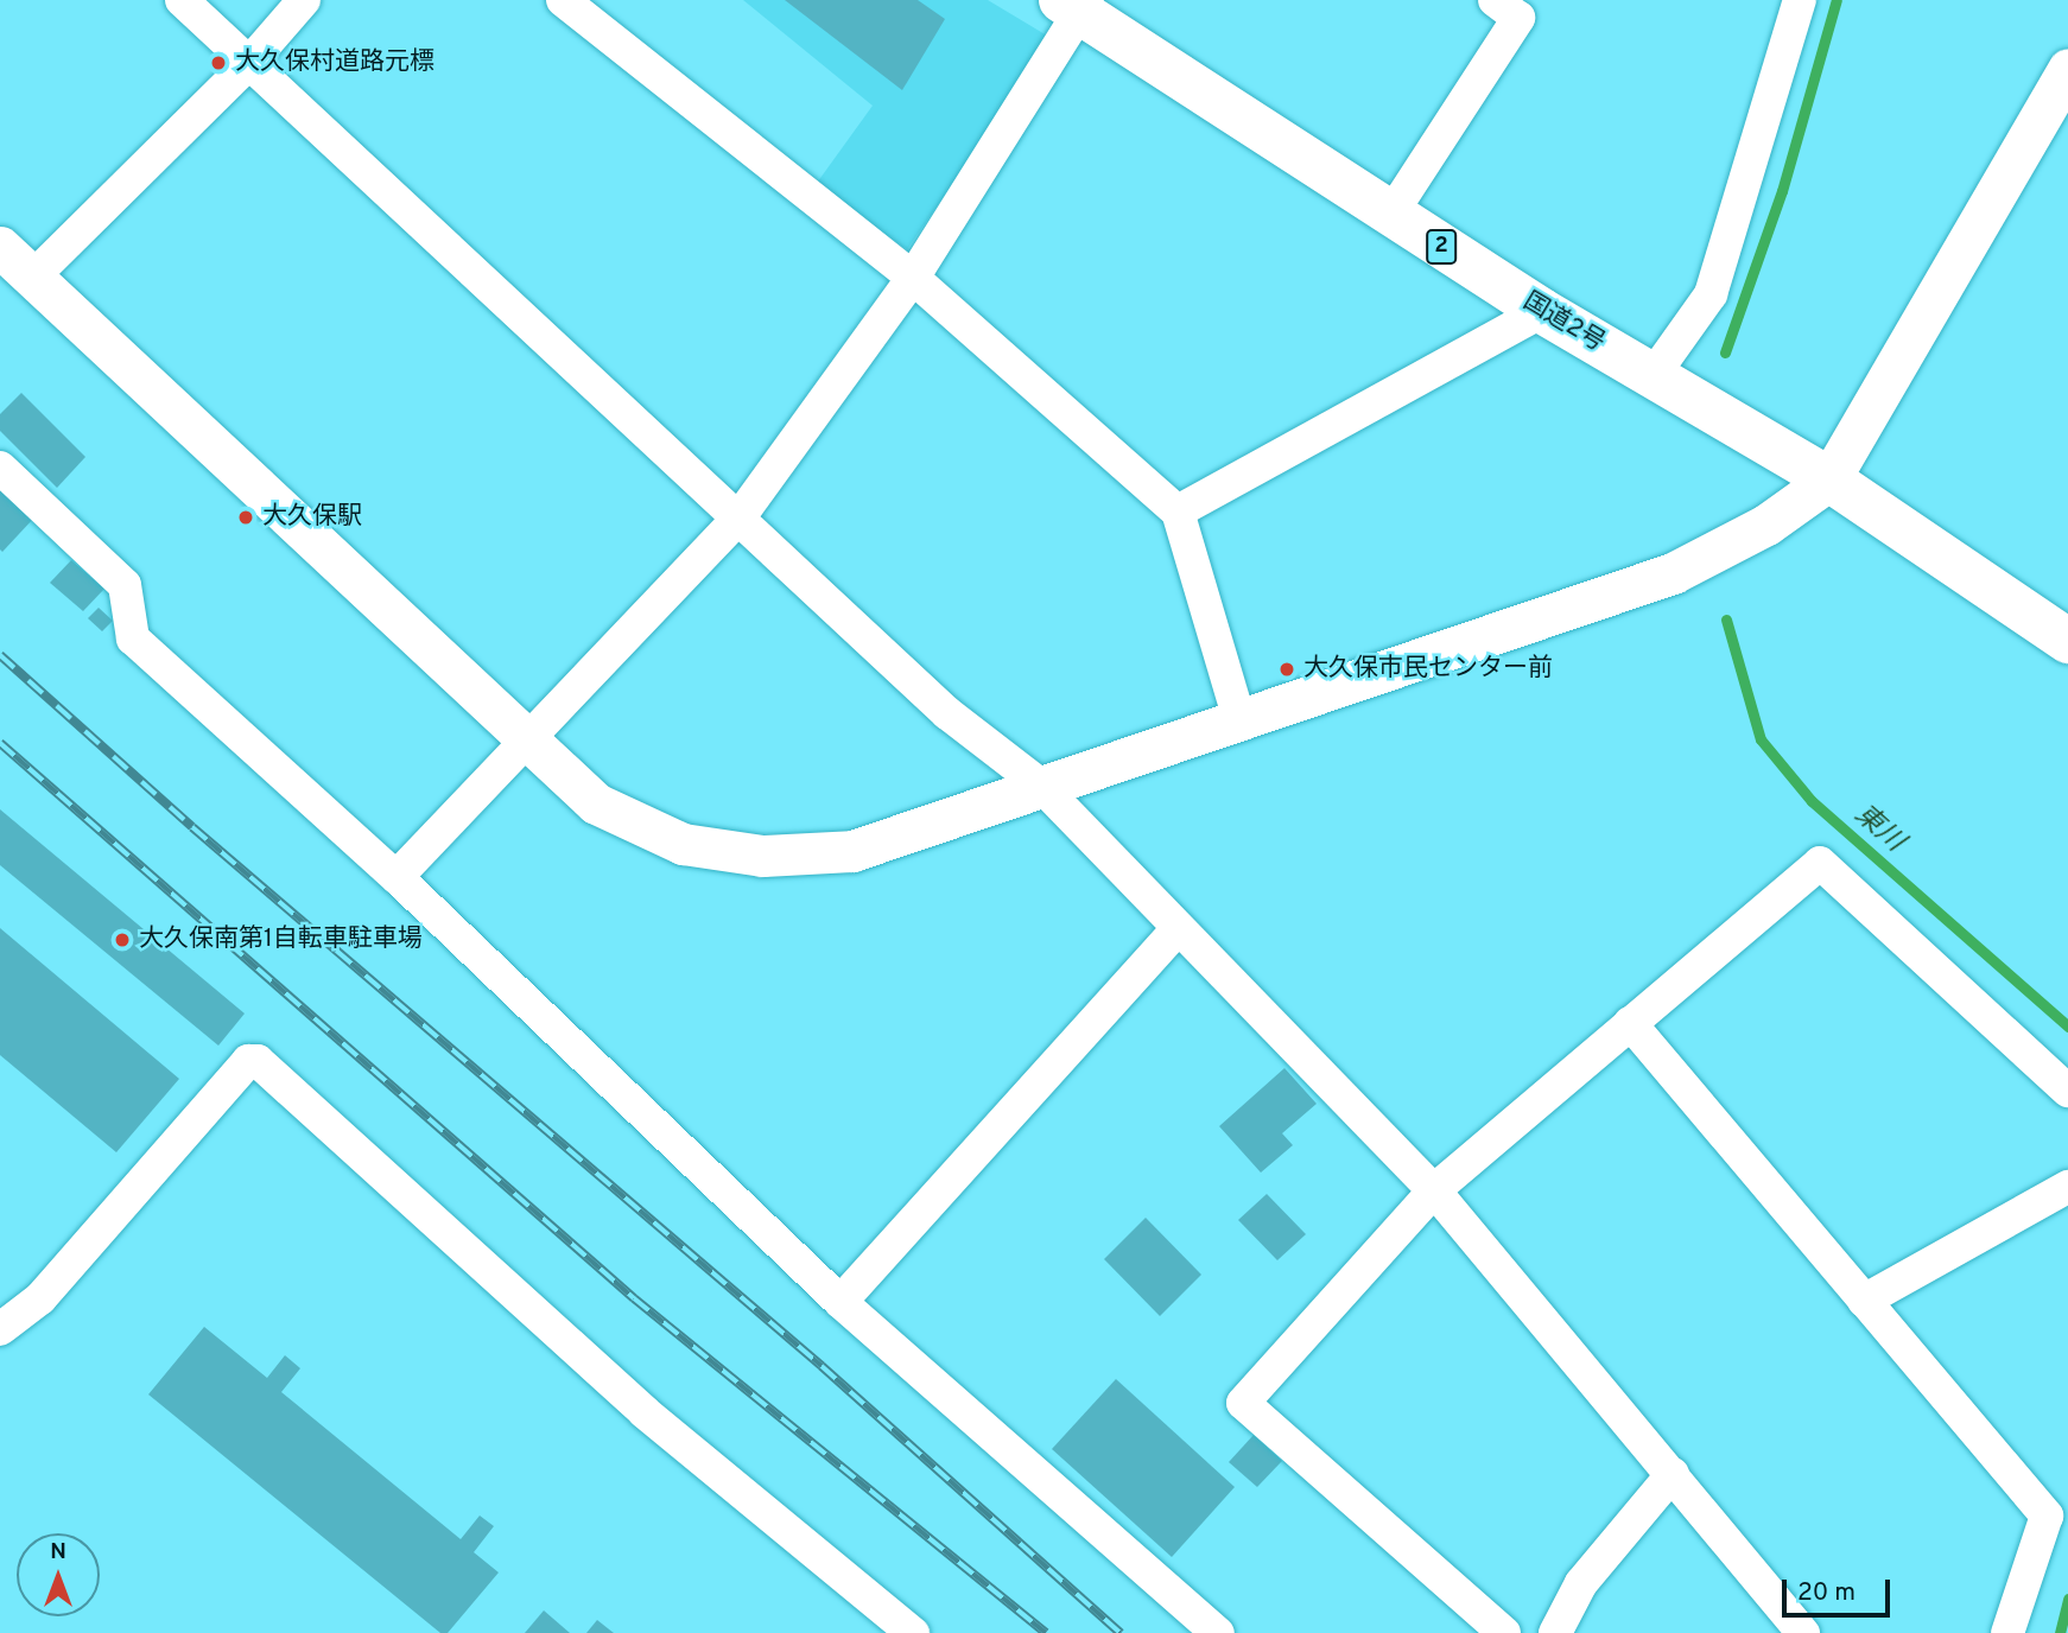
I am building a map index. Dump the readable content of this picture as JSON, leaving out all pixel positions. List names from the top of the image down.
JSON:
{
  "streets": {
    "highway": ["2", "国道2号"]
  },
  "water": ["東川"],
  "places": [
    "大久保村道路元標",
    "大久保駅",
    "大久保市民センター前",
    "大久保南第1自転車駐車場"
  ],
  "scale_bar": "20 m",
  "north": "top"
}
